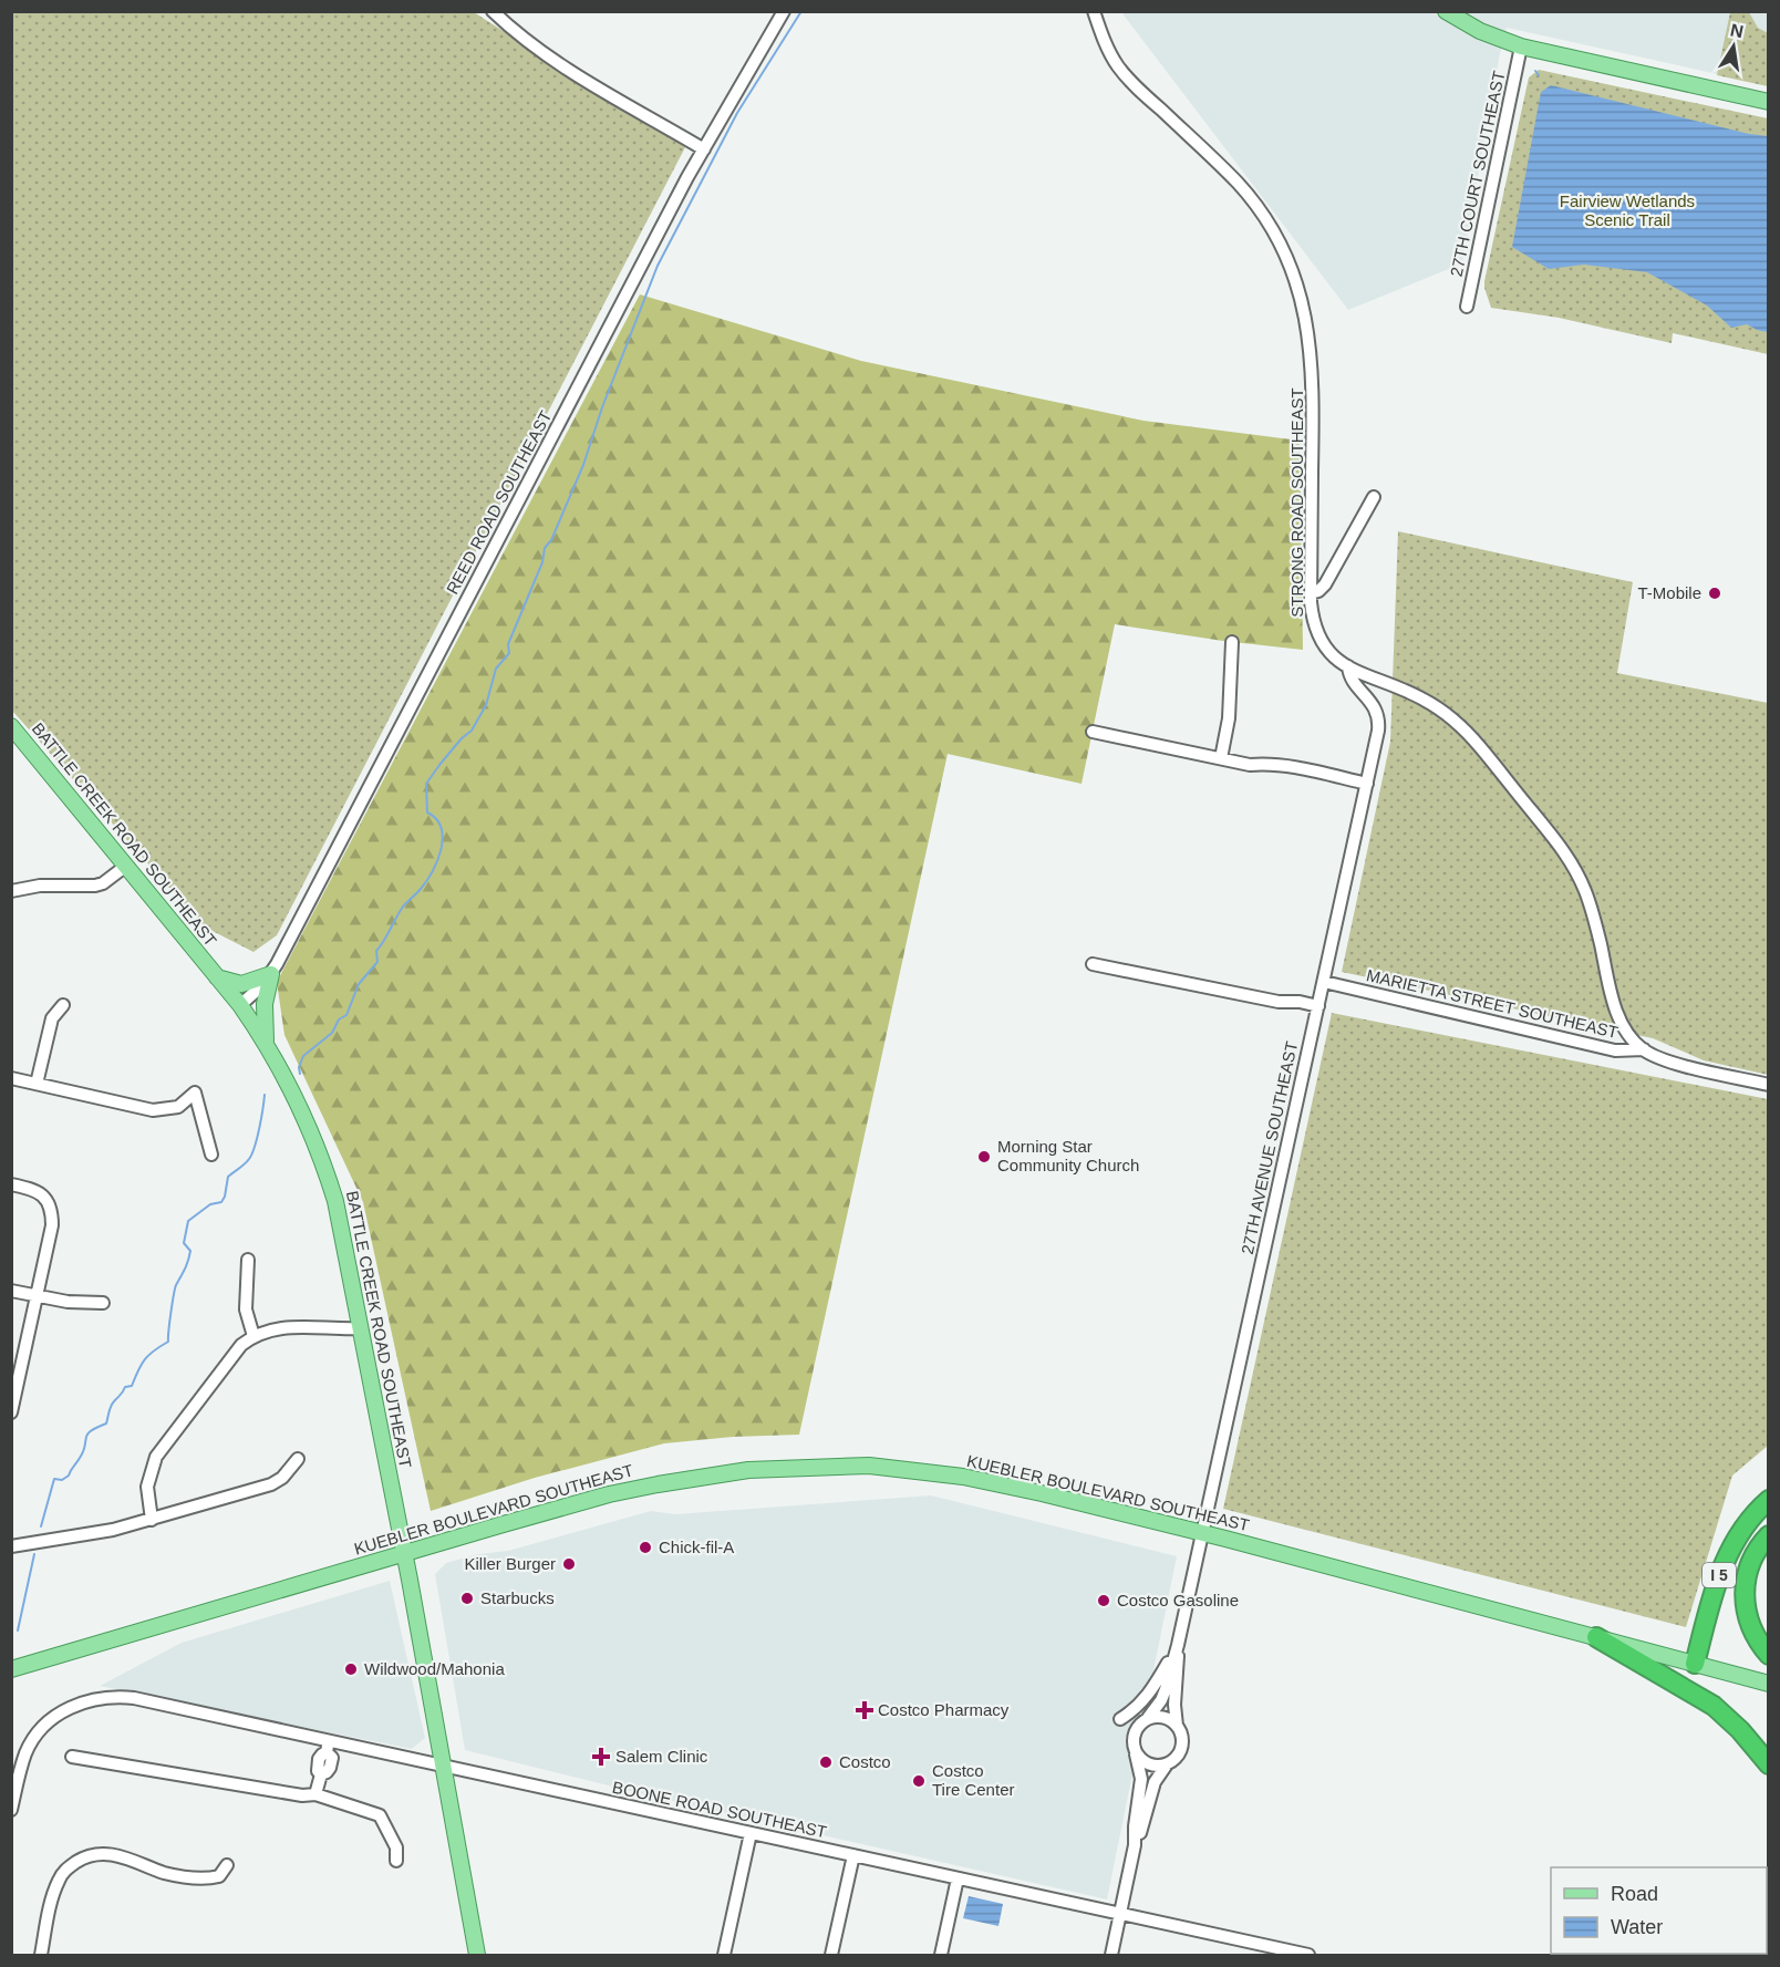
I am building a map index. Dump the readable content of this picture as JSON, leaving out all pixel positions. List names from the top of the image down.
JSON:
{
  "streets": {
    "highway": ["I 5"],
    "main road": ["BATTLE CREEK ROAD SOUTHEAST", "KUEBLER BOULEVARD SOUTHEAST"],
    "street": [
      "27TH COURT SOUTHEAST",
      "REED ROAD SOUTHEAST",
      "STRONG ROAD SOUTHEAST",
      "MARIETTA STREET SOUTHEAST",
      "27TH AVENUE SOUTHEAST",
      "BOONE ROAD SOUTHEAST"
    ]
  },
  "crossings": [
    ["REED ROAD SOUTHEAST", "BATTLE CREEK ROAD SOUTHEAST"],
    ["STRONG ROAD SOUTHEAST", "MARIETTA STREET SOUTHEAST"],
    ["STRONG ROAD SOUTHEAST", "27TH AVENUE SOUTHEAST"],
    ["BATTLE CREEK ROAD SOUTHEAST", "KUEBLER BOULEVARD SOUTHEAST"],
    ["BATTLE CREEK ROAD SOUTHEAST", "BOONE ROAD SOUTHEAST"],
    ["MARIETTA STREET SOUTHEAST", "27TH AVENUE SOUTHEAST"],
    ["27TH AVENUE SOUTHEAST", "KUEBLER BOULEVARD SOUTHEAST"],
    ["KUEBLER BOULEVARD SOUTHEAST", "I 5"]
  ],
  "parks": ["Fairview Wetlands Scenic Trail"],
  "places": {
    "other": [
      "T-Mobile",
      "Morning Star Community Church",
      "Chick-fil-A",
      "Killer Burger",
      "Starbucks",
      "Costco Gasoline",
      "Wildwood/Mahonia",
      "Costco",
      "Costco Tire Center"
    ],
    "health": ["Costco Pharmacy", "Salem Clinic"]
  },
  "legend": ["Road", "Water"],
  "north": "top"
}
